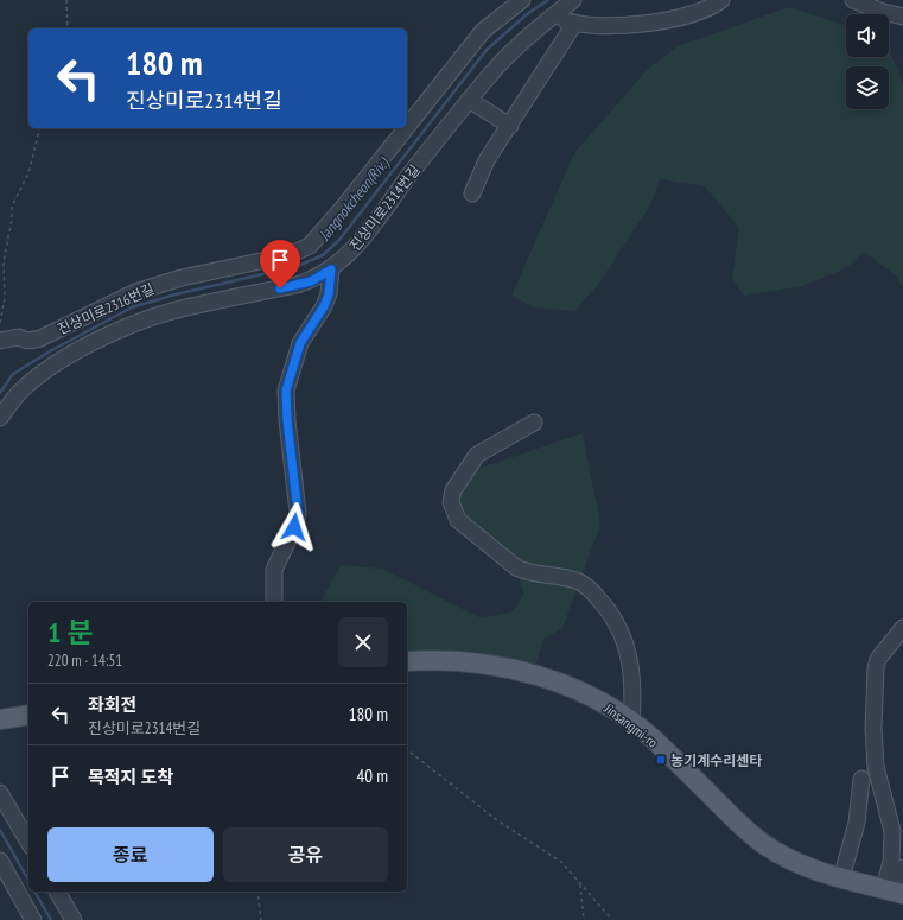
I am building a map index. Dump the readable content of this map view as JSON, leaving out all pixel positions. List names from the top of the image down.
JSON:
{
  "streets": {
    "main road": ["Jinsangmi-ro"],
    "street": ["진상미로2314번길", "진상미로2316번길"]
  },
  "water": ["Jangnokcheon(Riv.)"],
  "places": {
    "transit": ["농기계수리센타"]
  },
  "page": {
    "turn": ["180 m", "진상미로2314번길"],
    "heading": ["1 분", "220 m · 14:51"],
    "list": [
      {
        "name": "좌회전",
        "note": "진상미로2314번길",
        "value": "180 m"
      },
      {
        "name": "목적지 도착",
        "value": "40 m"
      }
    ],
    "buttons": ["종료", "공유"]
  }
}
